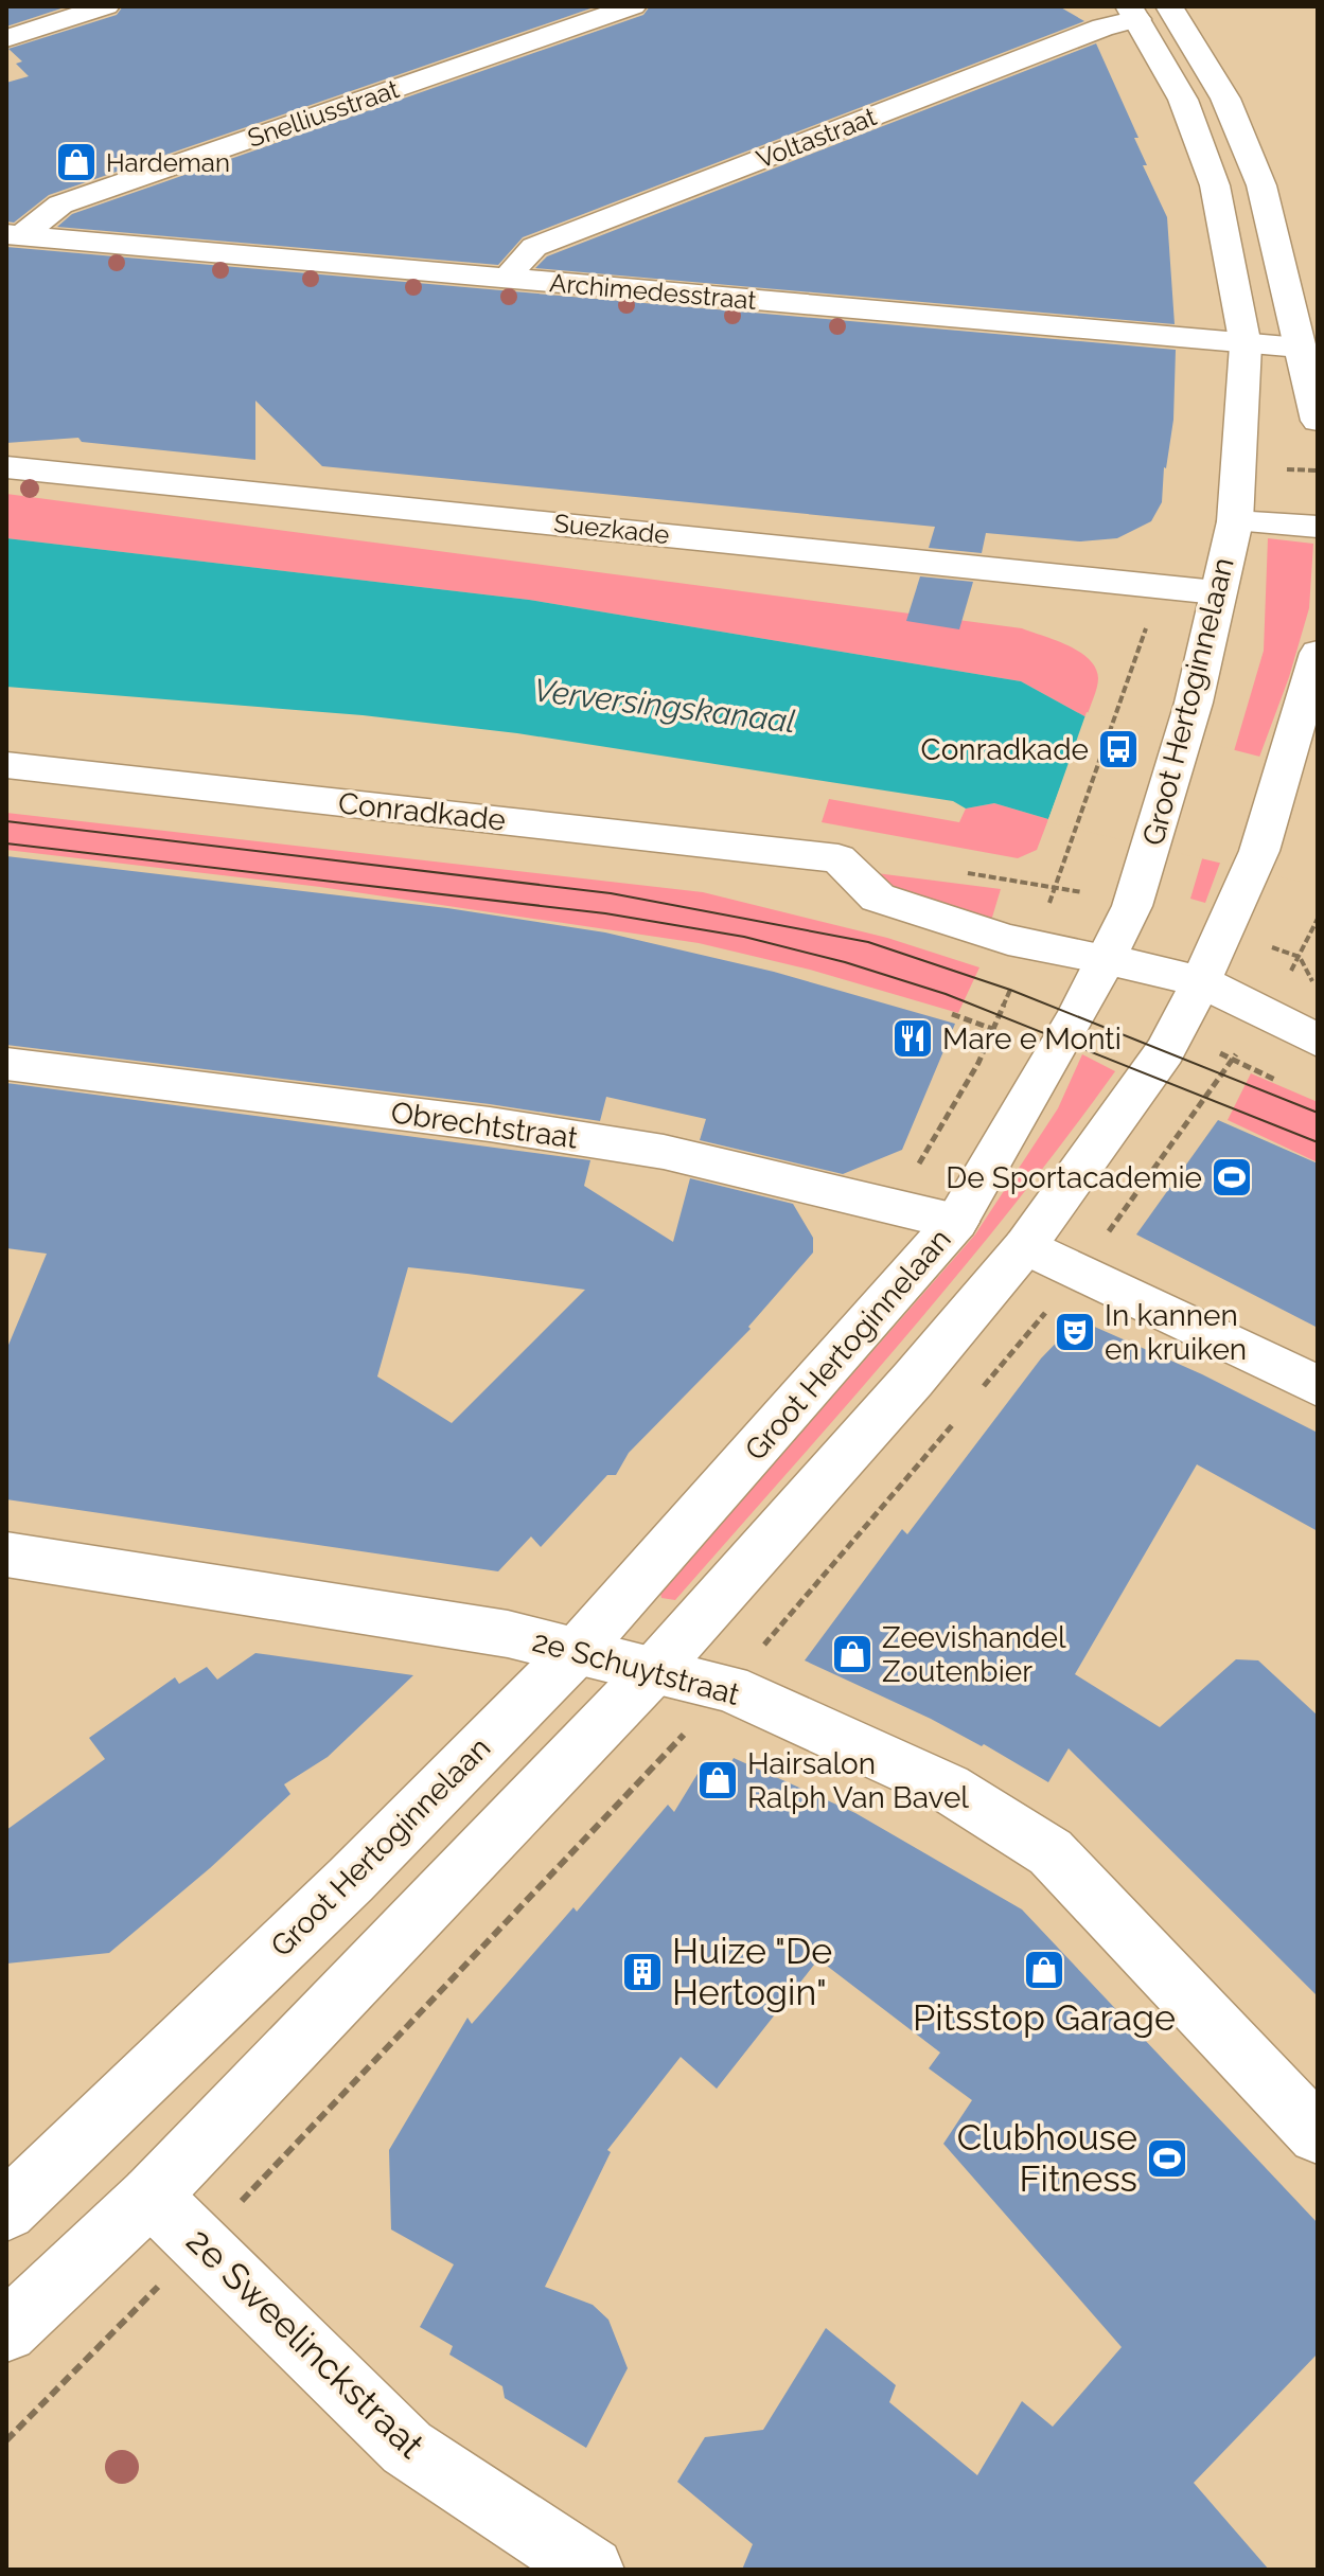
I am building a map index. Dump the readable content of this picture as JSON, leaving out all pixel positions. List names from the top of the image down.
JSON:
{
  "streets": {
    "street": [
      "Snelliusstraat",
      "Voltastraat",
      "Archimedesstraat",
      "Suezkade",
      "Groot Hertoginnelaan",
      "Conradkade",
      "Obrechtstraat",
      "2e Schuytstraat",
      "2e Sweelinckstraat"
    ]
  },
  "crossings": [
    ["Snelliusstraat", "Archimedesstraat"],
    ["Voltastraat", "Archimedesstraat"],
    ["Voltastraat", "Groot Hertoginnelaan"],
    ["Archimedesstraat", "Groot Hertoginnelaan"],
    ["Suezkade", "Groot Hertoginnelaan"],
    ["Groot Hertoginnelaan", "Conradkade"],
    ["Groot Hertoginnelaan", "Obrechtstraat"],
    ["Groot Hertoginnelaan", "2e Schuytstraat"]
  ],
  "water": ["Verversingskanaal"],
  "places": {
    "shop": [
      "Hardeman",
      "Zeevishandel Zoutenbier",
      "Hairsalon Ralph Van Bavel",
      "Pitsstop Garage"
    ],
    "bus stop": ["Conradkade"],
    "restaurant": ["Mare e Monti"],
    "sports": ["De Sportacademie", "Clubhouse Fitness"],
    "theatre": ["In kannen en kruiken"],
    "building": ["Huize \"De Hertogin\""]
  }
}
